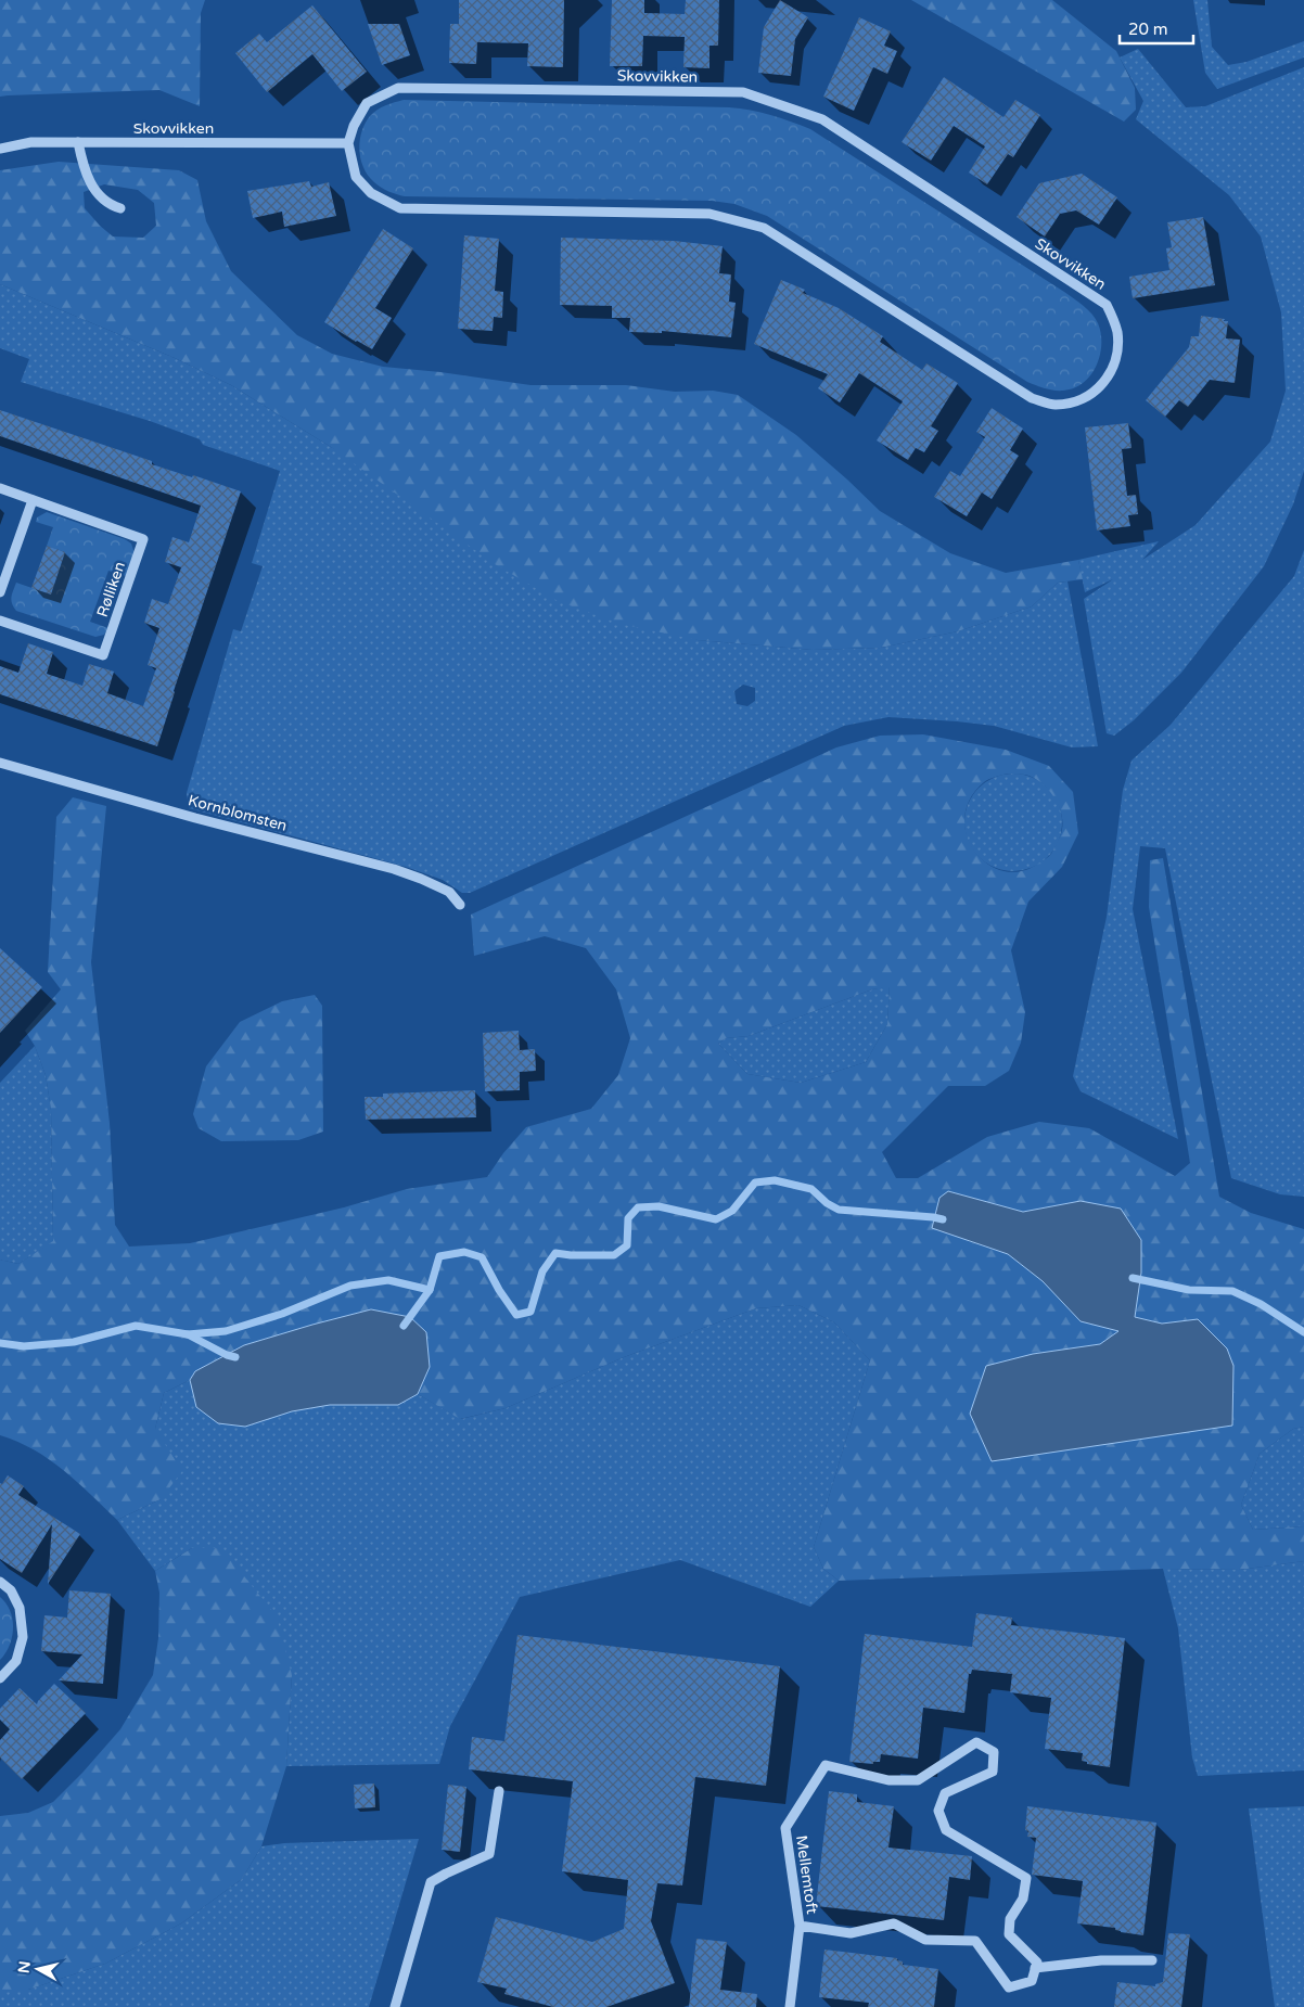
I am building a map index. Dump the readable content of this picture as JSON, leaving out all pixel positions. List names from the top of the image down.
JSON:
{
  "streets": {
    "street": [
      "Skovvikken",
      "Rølliken",
      "Kornblomsten",
      "Mellemtoft"
    ]
  },
  "scale_bar": "20 m",
  "north": "left"
}
